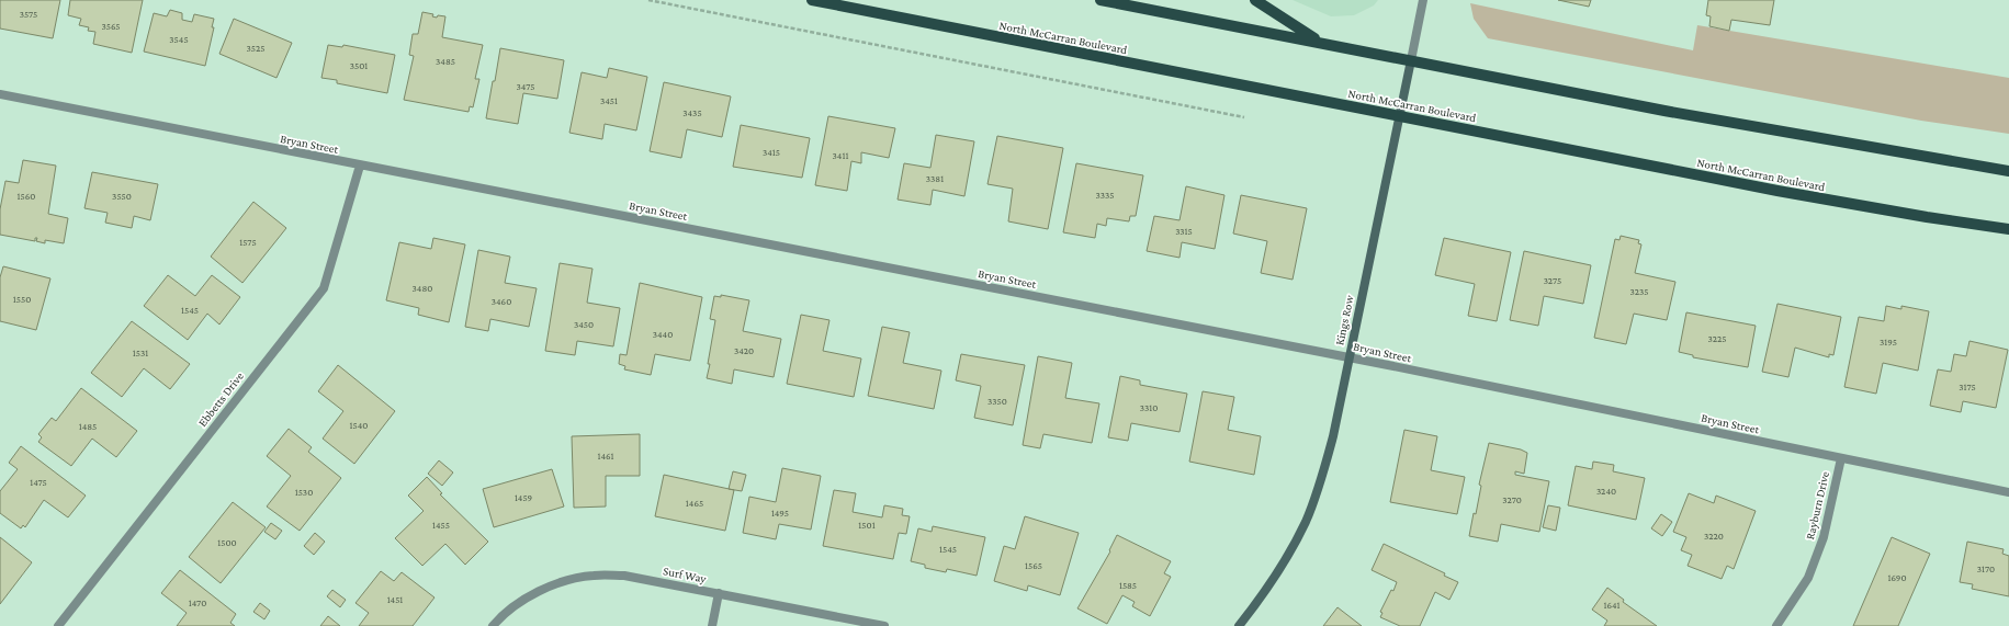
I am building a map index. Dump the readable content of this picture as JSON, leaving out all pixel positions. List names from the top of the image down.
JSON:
{
  "streets": {
    "main road": ["North McCarran Boulevard", "Kings Row"],
    "street": [
      "Bryan Street",
      "Ebbetts Drive",
      "Rayburn Drive",
      "Surf Way"
    ]
  },
  "crossings": [
    ["North McCarran Boulevard", "Kings Row"],
    ["Bryan Street", "Kings Row"],
    ["Bryan Street", "Ebbetts Drive"],
    ["Bryan Street", "Rayburn Drive"]
  ],
  "house_numbers": [
    "3575",
    "3565",
    "3545",
    "3525",
    "3485",
    "3501",
    "3475",
    "3451",
    "3435",
    "3415",
    "3411",
    "3381",
    "3335",
    "1560",
    "3550",
    "3315",
    "1575",
    "3275",
    "3480",
    "3235",
    "1550",
    "3460",
    "1545",
    "3450",
    "3440",
    "3225",
    "3195",
    "3420",
    "1531",
    "3175",
    "3350",
    "3310",
    "1540",
    "1485",
    "1461",
    "1475",
    "3240",
    "1530",
    "1459",
    "3270",
    "1465",
    "1495",
    "1455",
    "1501",
    "3220",
    "1500",
    "1545",
    "1565",
    "3170",
    "1690",
    "1585",
    "1451",
    "1470",
    "1641"
  ]
}
